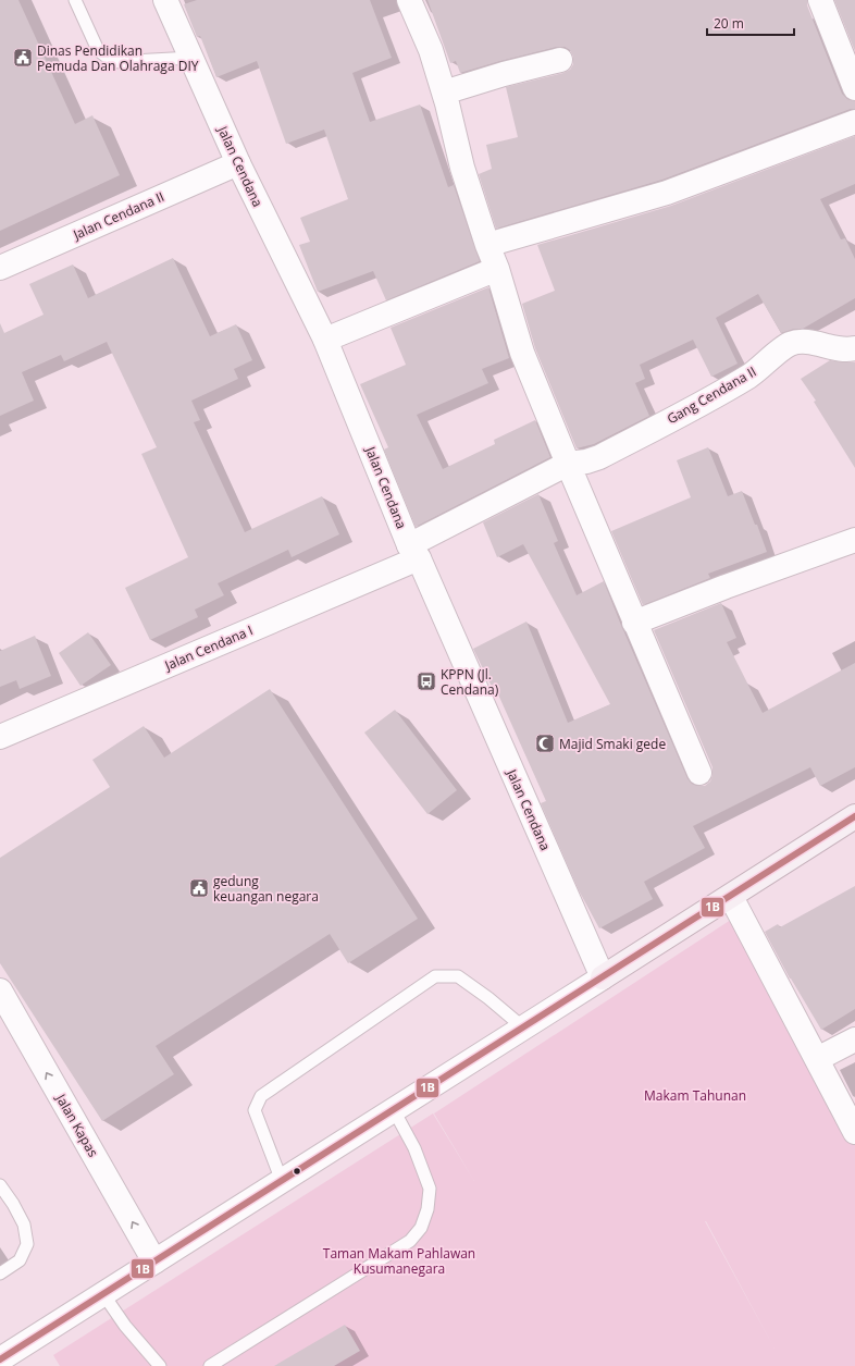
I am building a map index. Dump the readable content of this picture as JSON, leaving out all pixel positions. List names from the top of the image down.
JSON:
{
  "streets": {
    "street": [
      "Jalan Cendana",
      "Jalan Cendana II",
      "Gang Cendana II",
      "Jalan Cendana I",
      "Jalan Kapas"
    ]
  },
  "crossings": [
    ["Jalan Cendana", "Jalan Cendana II"],
    ["Jalan Cendana", "Gang Cendana II"],
    ["Jalan Cendana", "Jalan Cendana I"],
    ["Gang Cendana II", "Jalan Cendana I"]
  ],
  "one_way": ["Jalan Kapas"],
  "parks": ["Makam Tahunan", "Taman Makam Pahlawan Kusumanegara"],
  "places": {
    "public building": ["Dinas Pendidikan Pemuda Dan Olahraga DIY", "gedung keuangan negara"],
    "bus stop": ["KPPN (Jl. Cendana)"],
    "mosque": ["Majid Smaki gede"]
  },
  "lines": ["transit line 1B"],
  "scale_bar": "20 m"
}
